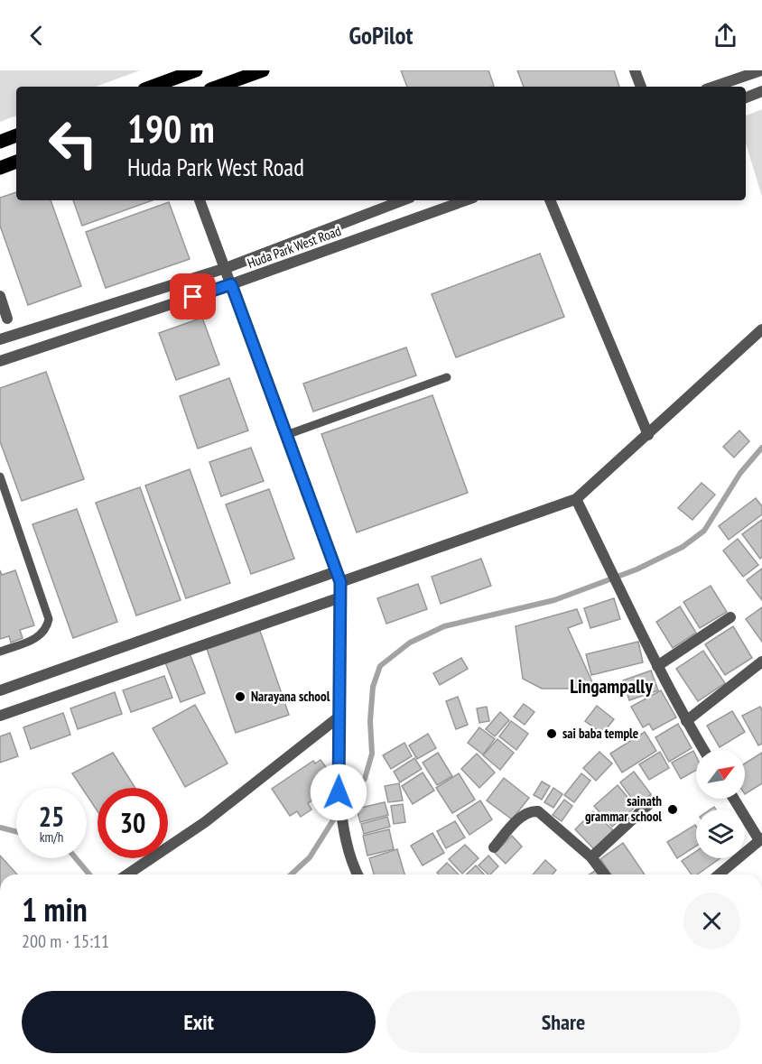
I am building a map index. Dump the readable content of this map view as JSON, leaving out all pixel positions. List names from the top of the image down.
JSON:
{
  "streets": {
    "street": ["Huda Park West Road"]
  },
  "districts": ["Lingampally"],
  "places": ["Narayana school", "sai baba temple", "sainath grammar school"],
  "north": "top right",
  "page": {
    "header": "GoPilot",
    "turn": ["190 m", "Huda Park West Road"],
    "speed": "25 km/h",
    "limit": "30",
    "heading": ["1 min", "200 m · 15:11"],
    "buttons": ["Exit", "Share"]
  }
}
